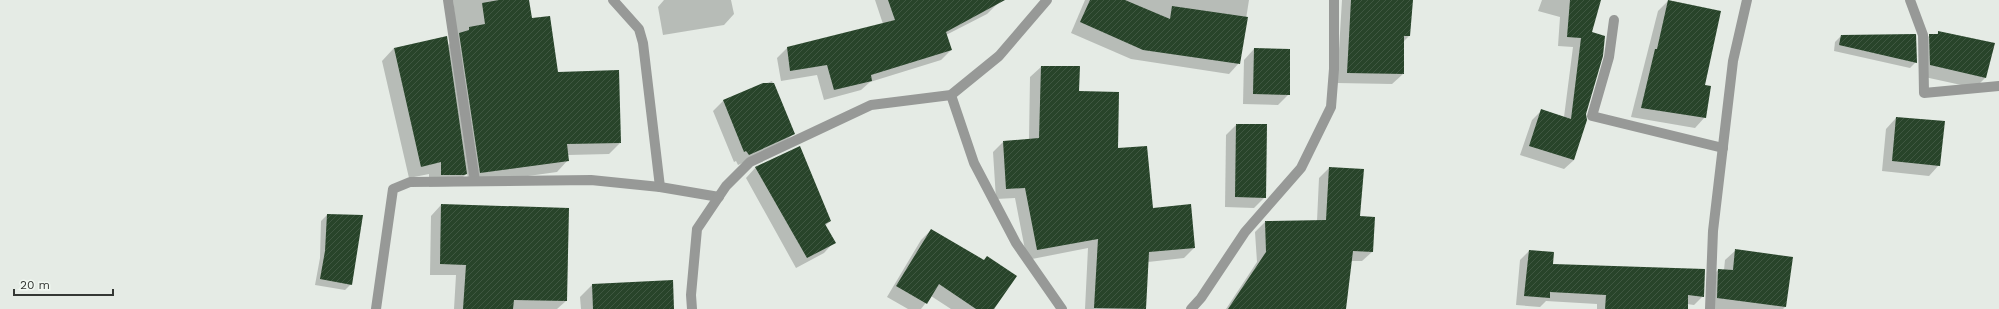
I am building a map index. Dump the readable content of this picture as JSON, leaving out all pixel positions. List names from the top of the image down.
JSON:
{
  "scale_bar": "20 m"
}
